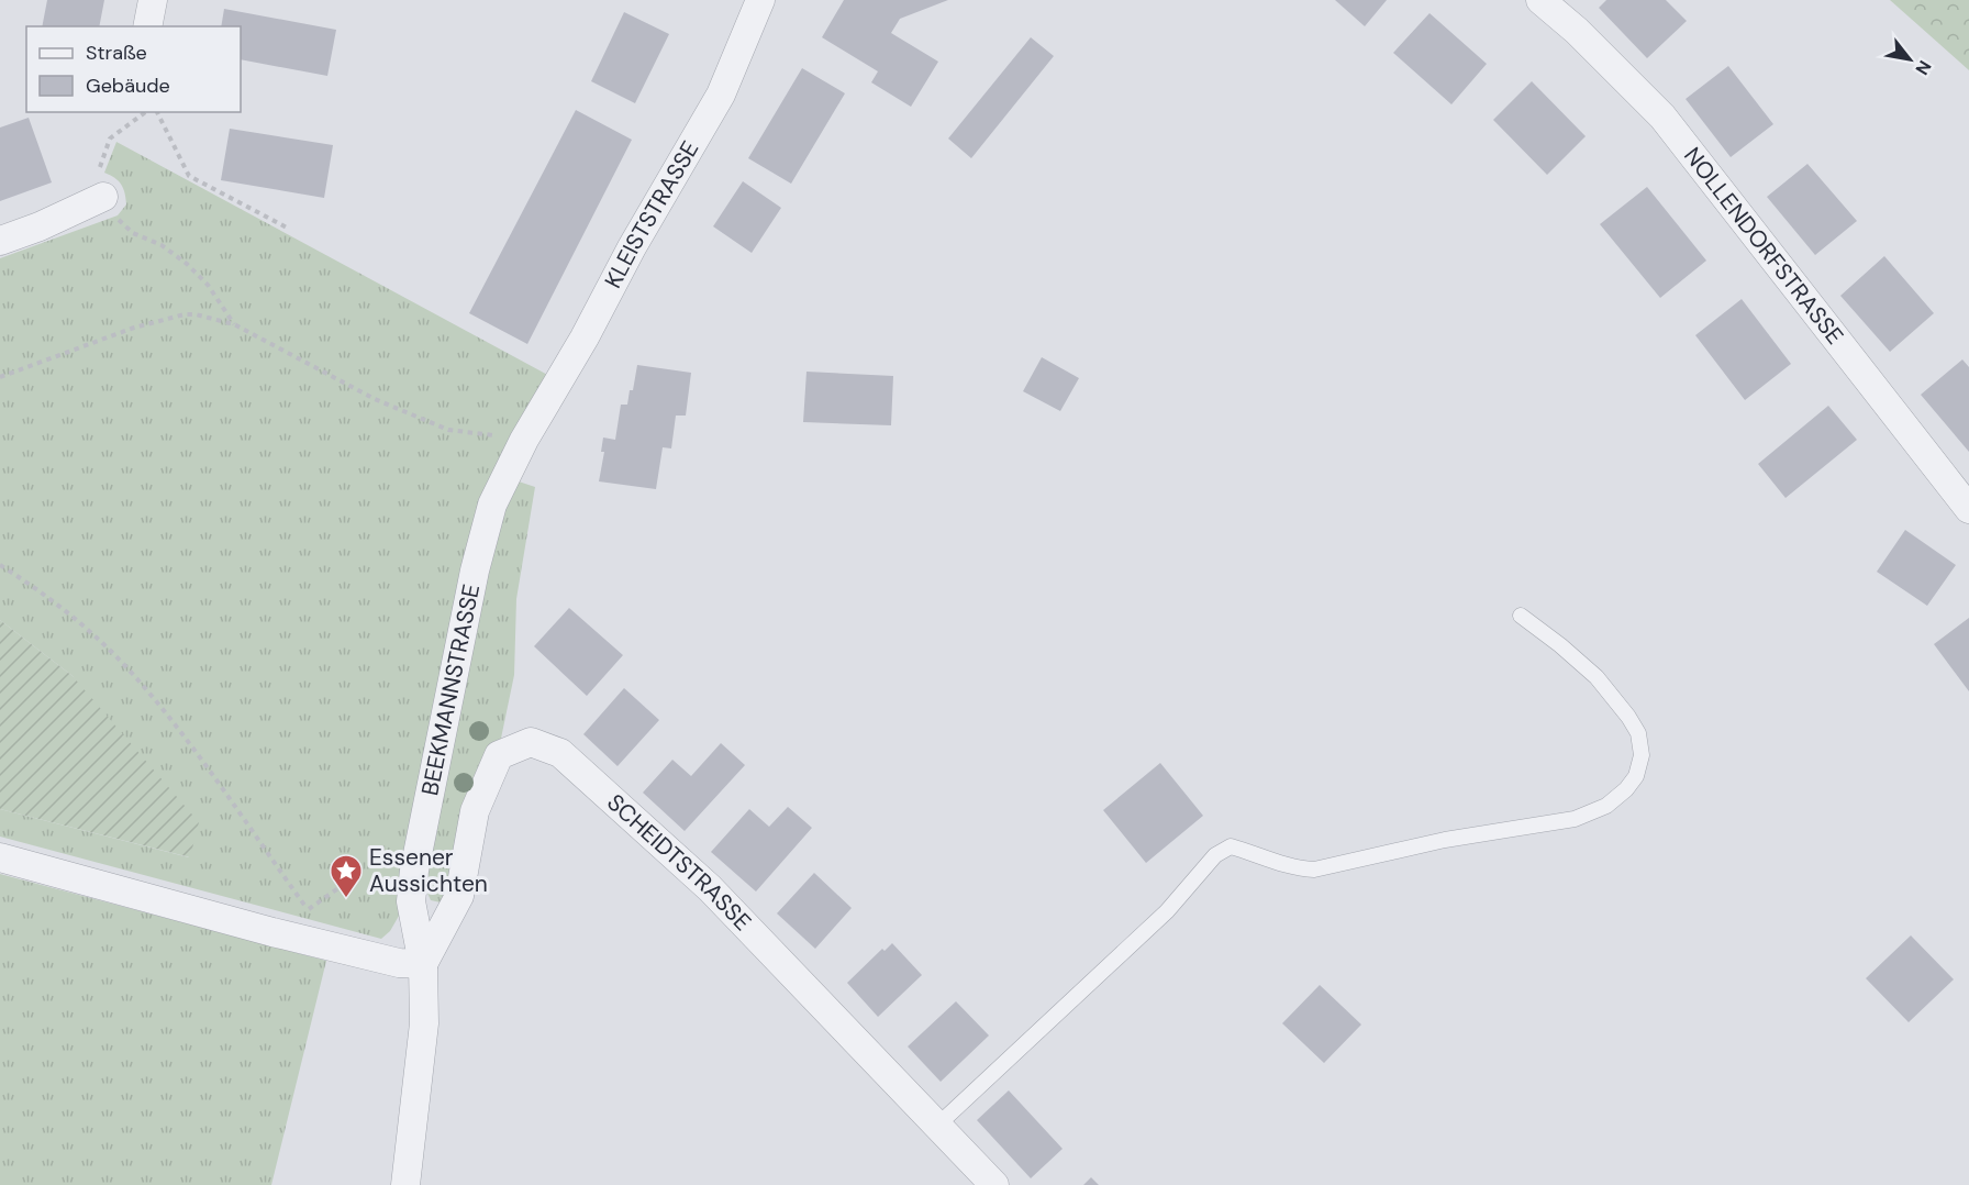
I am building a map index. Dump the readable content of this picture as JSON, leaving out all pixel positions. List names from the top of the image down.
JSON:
{
  "streets": {
    "street": [
      "KLEISTSTRASSE",
      "NOLLENDORFSTRASSE",
      "BEEKMANNSTRASSE",
      "SCHEIDTSTRASSE"
    ]
  },
  "crossings": [
    ["KLEISTSTRASSE", "BEEKMANNSTRASSE"],
    ["BEEKMANNSTRASSE", "SCHEIDTSTRASSE"]
  ],
  "places": {
    "place": ["Essener Aussichten"]
  },
  "legend": ["Straße", "Gebäude"],
  "north": "bottom right"
}
